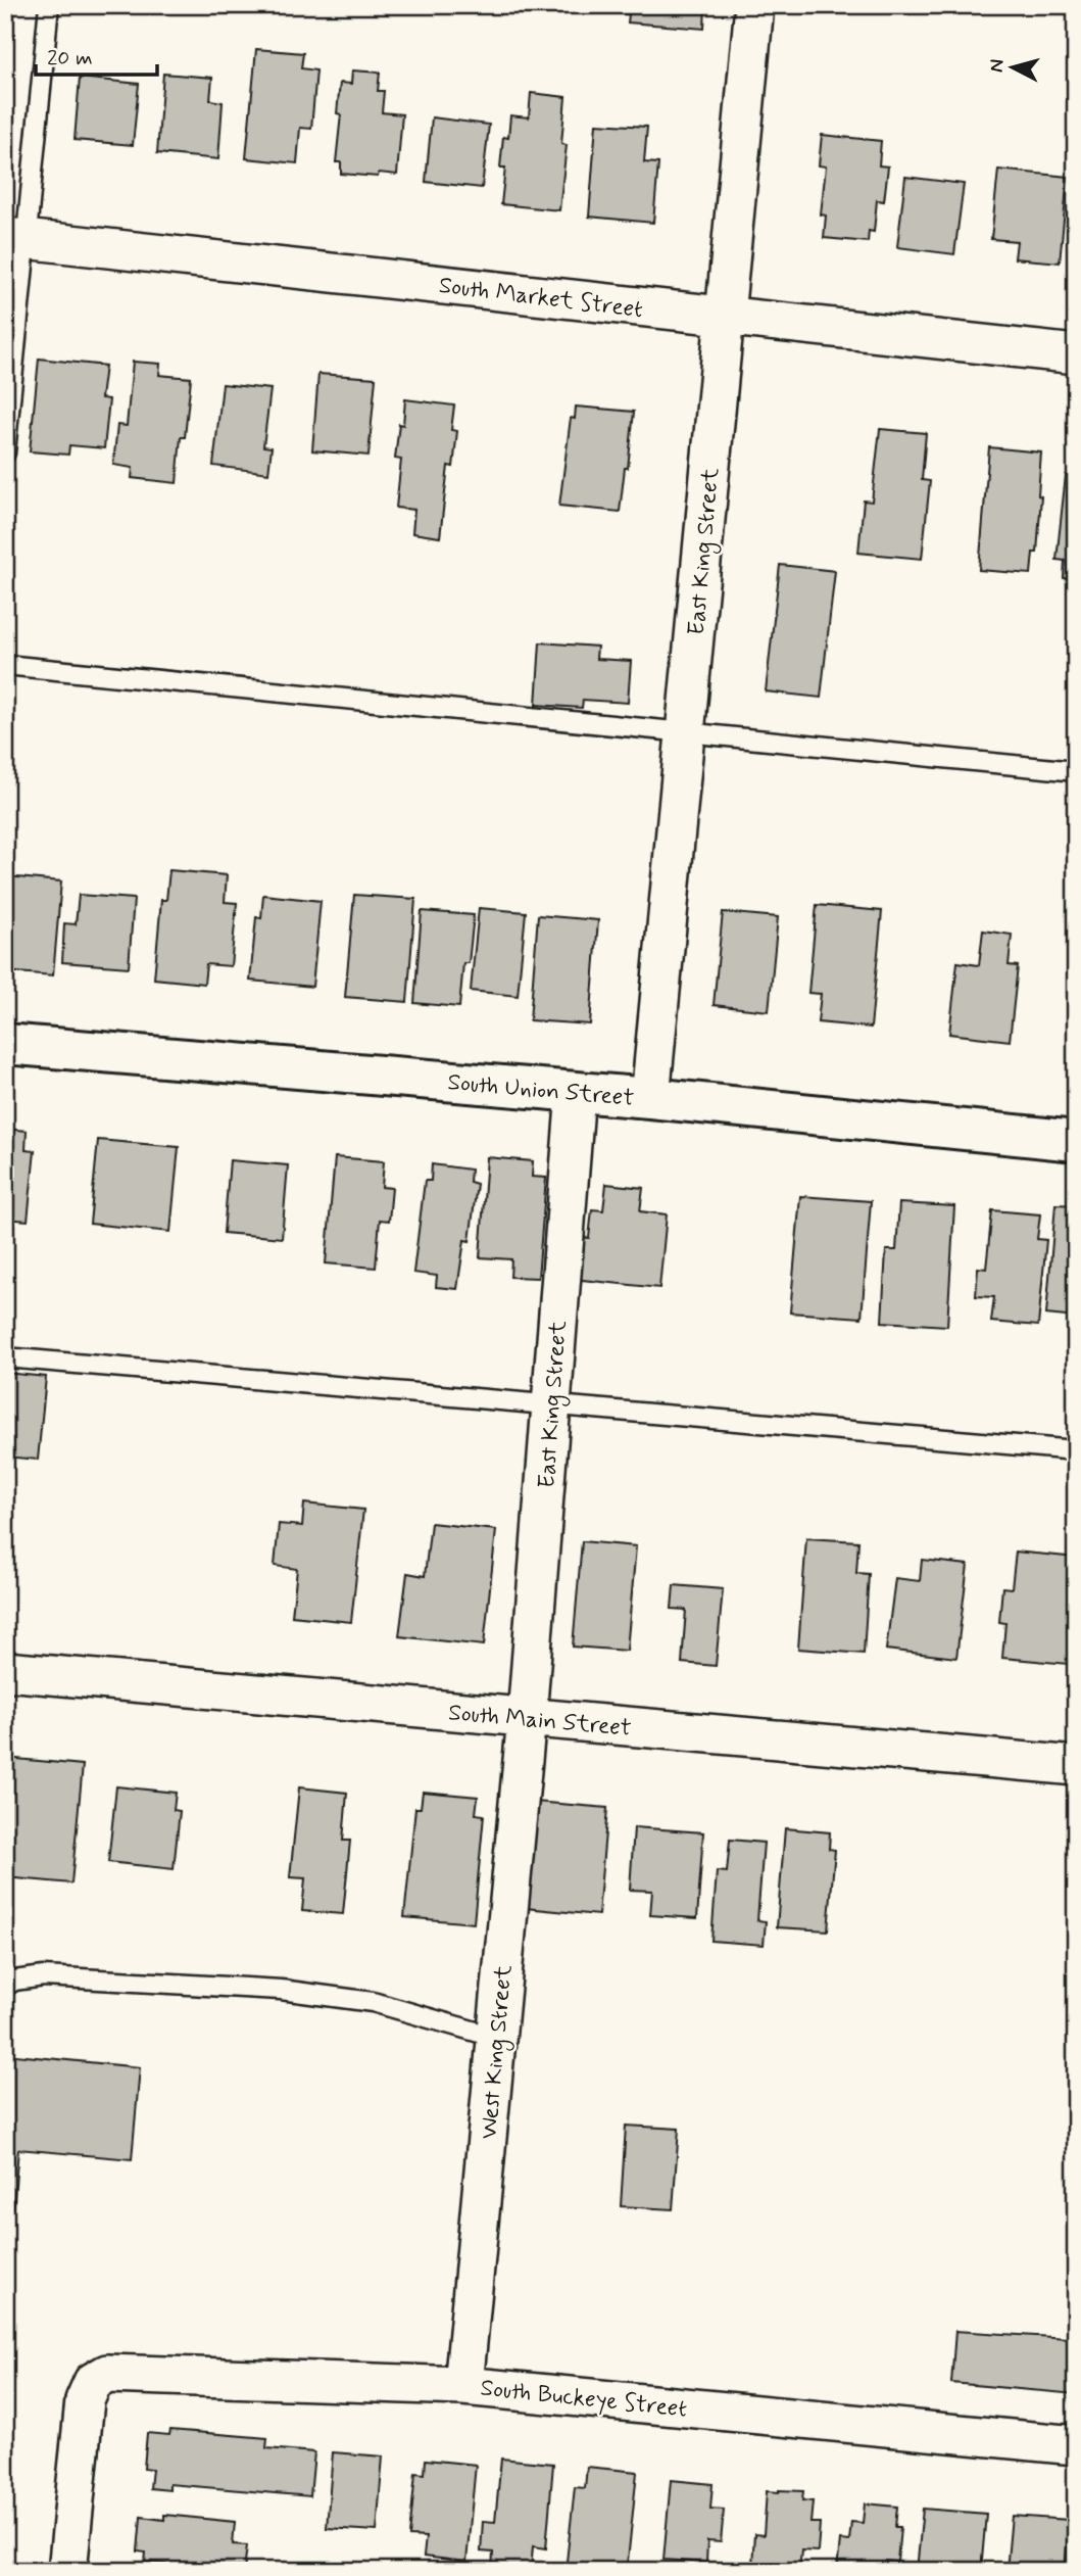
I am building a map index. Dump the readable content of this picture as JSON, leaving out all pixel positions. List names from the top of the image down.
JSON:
{
  "streets": {
    "street": [
      "South Market Street",
      "East King Street",
      "South Union Street",
      "South Main Street",
      "West King Street",
      "South Buckeye Street"
    ]
  },
  "crossings": [
    ["South Market Street", "East King Street"],
    ["East King Street", "South Union Street"],
    ["East King Street", "South Main Street"],
    ["East King Street", "West King Street"],
    ["South Main Street", "West King Street"],
    ["West King Street", "South Buckeye Street"]
  ],
  "scale_bar": "20 m",
  "north": "left"
}
